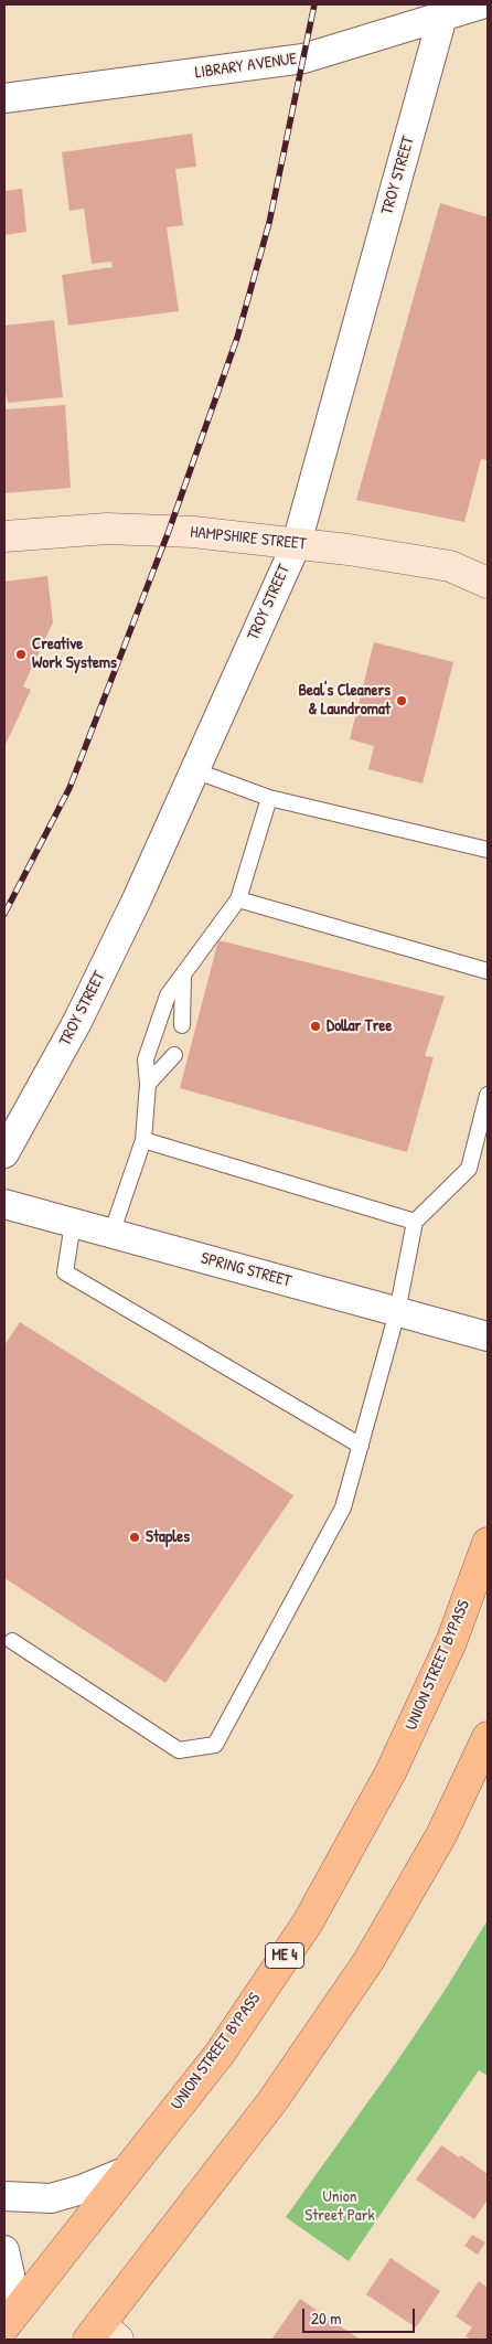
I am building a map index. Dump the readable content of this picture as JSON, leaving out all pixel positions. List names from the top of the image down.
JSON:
{
  "streets": {
    "highway": ["UNION STREET BYPASS", "ME 4"],
    "street": [
      "LIBRARY AVENUE",
      "TROY STREET",
      "HAMPSHIRE STREET",
      "SPRING STREET"
    ]
  },
  "crossings": [
    ["LIBRARY AVENUE", "TROY STREET"],
    ["TROY STREET", "HAMPSHIRE STREET"]
  ],
  "parks": ["Union Street Park"],
  "places": [
    "Creative Work Systems",
    "Beal's Cleaners & Laundromat",
    "Dollar Tree",
    "Staples"
  ],
  "scale_bar": "20 m"
}
